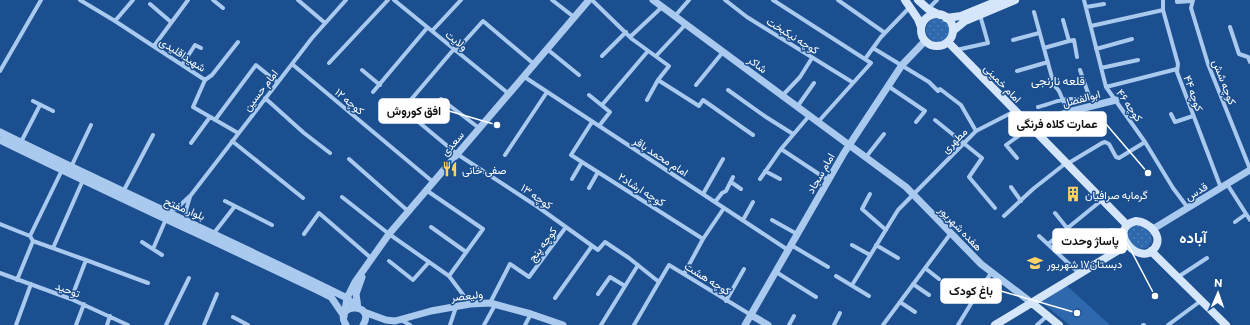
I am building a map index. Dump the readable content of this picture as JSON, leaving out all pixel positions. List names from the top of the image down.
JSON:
{
  "streets": {
    "main road": ["امام خمینی", "هفده شهریور"],
    "street": [
      "کوچه نیکبخت",
      "ولایت",
      "شهیداقلیدی",
      "شاکر",
      "کوچه شش",
      "امام حسین",
      "کوچه ۴۴",
      "ابوالفضل",
      "کوچه ۱۲",
      "کوچه ۴۶",
      "مطهری",
      "سعدی",
      "امام محمد باقر",
      "امام سجاد",
      "کوچه ارشاد۲",
      "قدس",
      "کوچه ۱۳",
      "بلوار مفتح",
      "کوچه پنج",
      "کوچه هشت",
      "توحید",
      "ولیعصر"
    ]
  },
  "crossings": [
    ["ولایت", "سعدی"],
    ["ولایت", "کوچه ۱۳"],
    ["شهیداقلیدی", "امام حسین"],
    ["شاکر", "امام سجاد"],
    ["شاکر", "هفده شهریور"],
    ["کوچه شش", "قدس"],
    ["امام خمینی", "ابوالفضل"],
    ["امام خمینی", "مطهری"],
    ["امام خمینی", "امام سجاد"],
    ["امام خمینی", "قدس"],
    ["امام حسین", "کوچه ۱۲"],
    ["کوچه ۴۴", "قدس"],
    ["ابوالفضل", "کوچه ۴۶"],
    ["کوچه ۱۲", "سعدی"],
    ["کوچه ۴۶", "قدس"],
    ["مطهری", "هفده شهریور"],
    ["سعدی", "امام محمد باقر"],
    ["سعدی", "کوچه ۱۳"],
    ["سعدی", "بلوار مفتح"],
    ["سعدی", "ولیعصر"],
    ["امام محمد باقر", "امام سجاد"],
    ["امام محمد باقر", "کوچه ارشاد۲"],
    ["امام سجاد", "هفده شهریور"],
    ["امام سجاد", "کوچه هشت"],
    ["کوچه ۱۳", "کوچه پنج"],
    ["بلوار مفتح", "ولیعصر"],
    ["کوچه پنج", "ولیعصر"]
  ],
  "districts": ["قلعه نارنجی", "آباده"],
  "places": {
    "other": [
      "افق کوروش",
      "عمارت کلاه فرنگی",
      "پاساژ وحدت",
      "باغ کودک"
    ],
    "restaurant": ["صفی خانی"],
    "building": ["گرمابه صرافیان"],
    "school or university": ["دبستان۱۷ شهریور"]
  },
  "north": "top"
}
